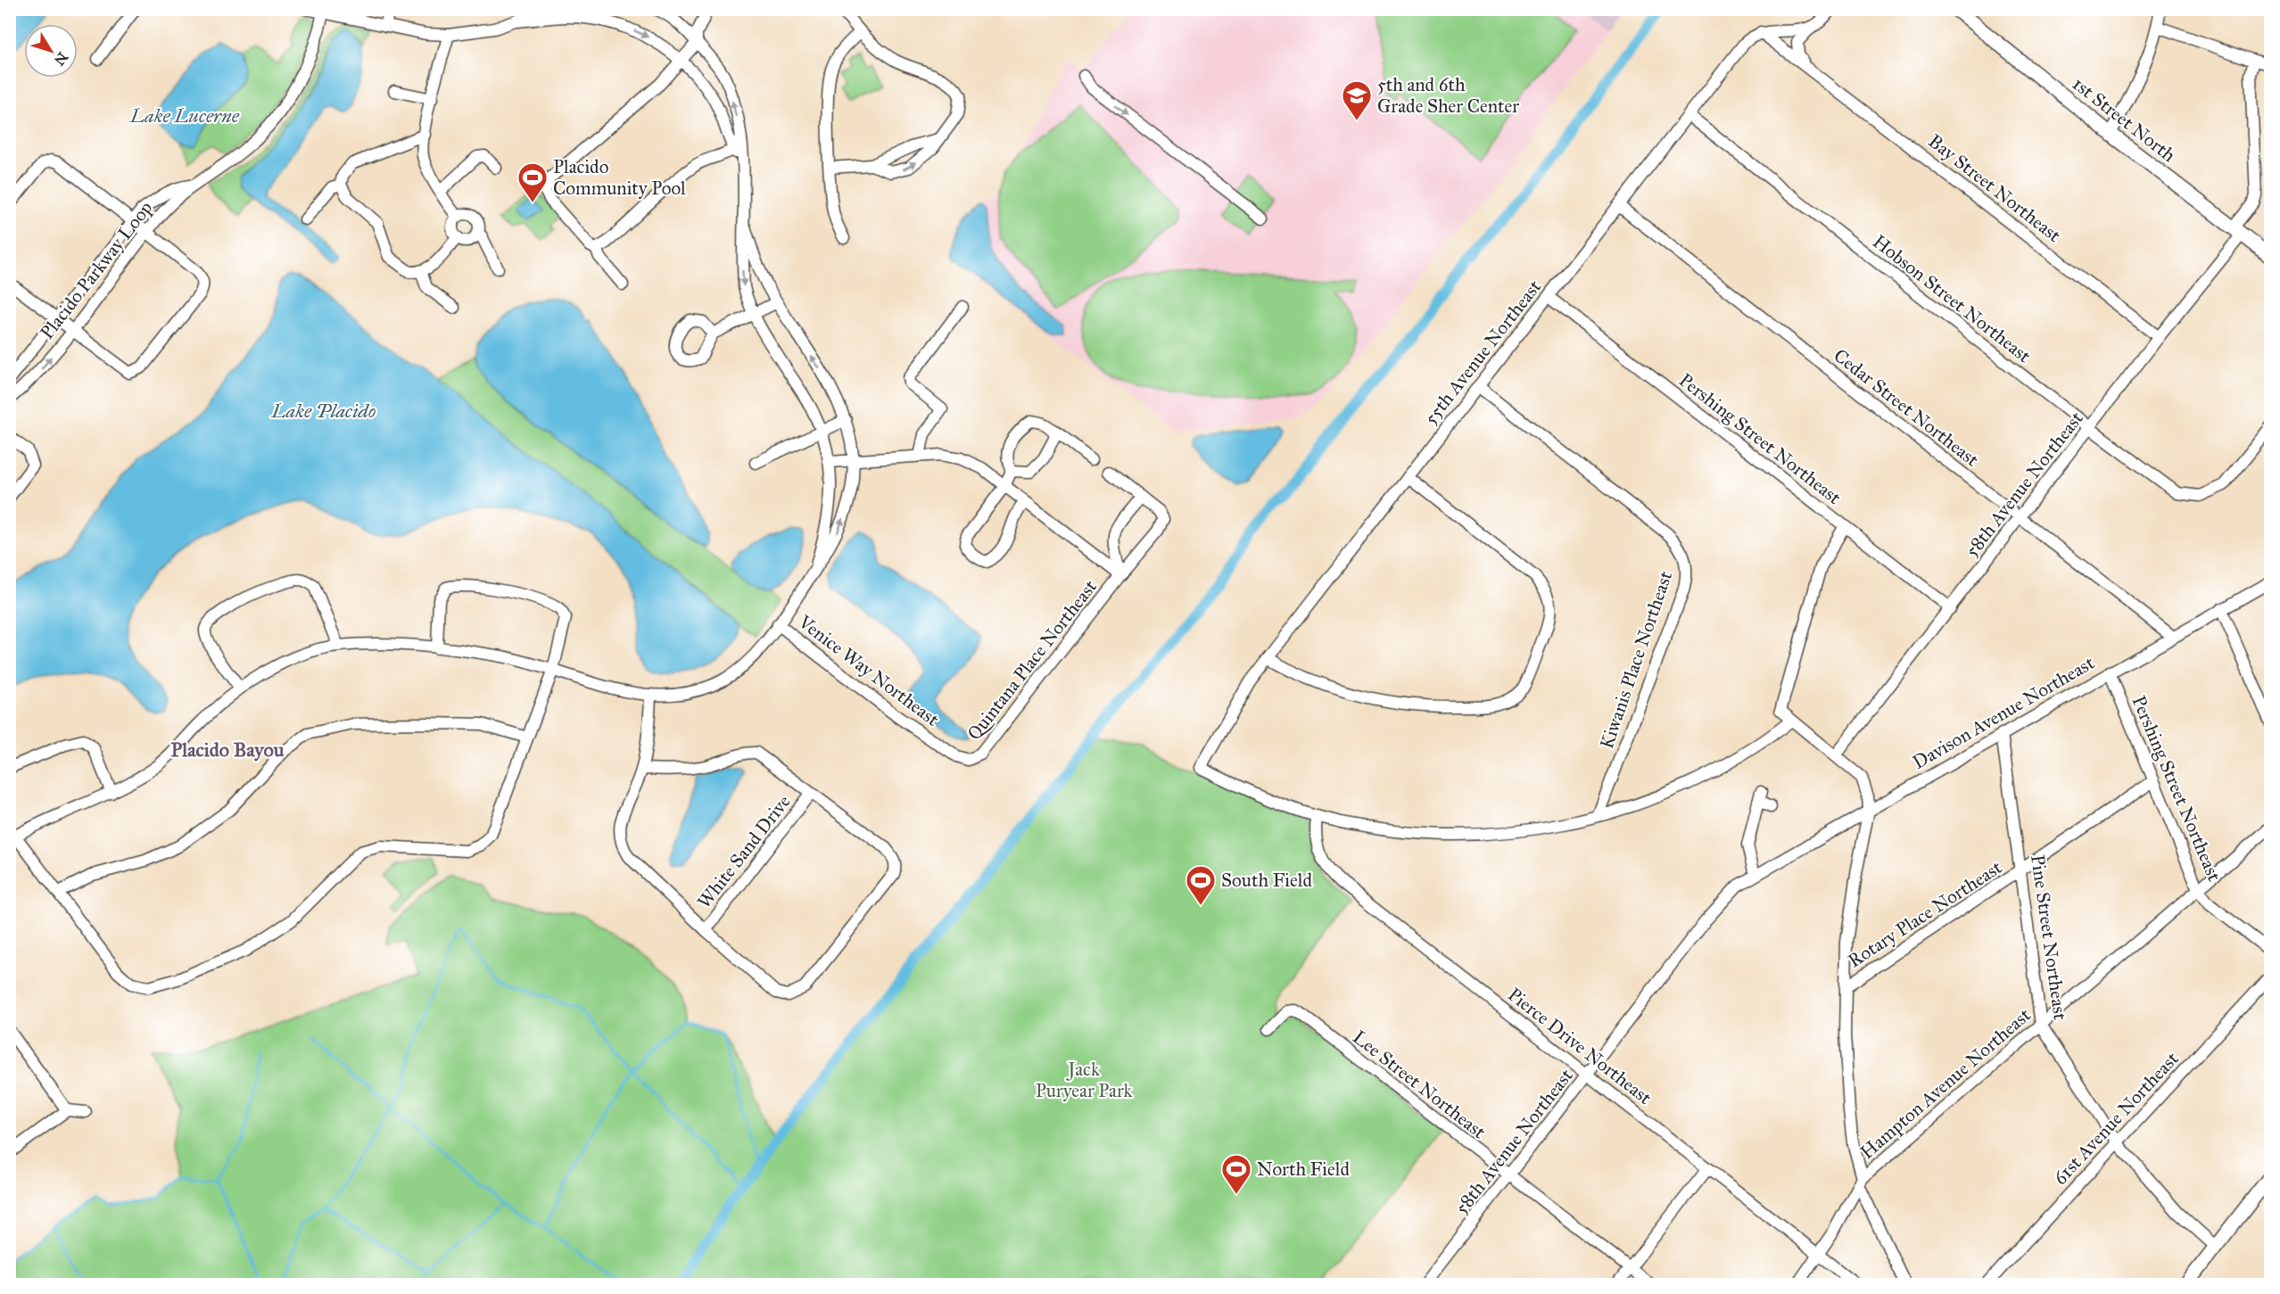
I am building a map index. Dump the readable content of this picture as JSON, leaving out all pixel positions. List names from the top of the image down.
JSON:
{
  "streets": {
    "street": [
      "1st Street North",
      "Bay Street Northeast",
      "Placido Parkway Loop",
      "Hobson Street Northeast",
      "55th Avenue Northeast",
      "Cedar Street Northeast",
      "Pershing Street Northeast",
      "58th Avenue Northeast",
      "Quintana Place Northeast",
      "Kiwanis Place Northeast",
      "Venice Way Northeast",
      "Davison Avenue Northeast",
      "White Sand Drive",
      "Rotary Place Northeast",
      "Pine Street Northeast",
      "Pierce Drive Northeast",
      "Hampton Avenue Northeast",
      "Lee Street Northeast",
      "61st Avenue Northeast"
    ]
  },
  "crossings": [
    ["1st Street North", "58th Avenue Northeast"],
    ["Bay Street Northeast", "55th Avenue Northeast"],
    ["Bay Street Northeast", "58th Avenue Northeast"],
    ["Hobson Street Northeast", "55th Avenue Northeast"],
    ["Hobson Street Northeast", "58th Avenue Northeast"],
    ["55th Avenue Northeast", "Cedar Street Northeast"],
    ["55th Avenue Northeast", "Pershing Street Northeast"],
    ["55th Avenue Northeast", "Kiwanis Place Northeast"],
    ["55th Avenue Northeast", "Pierce Drive Northeast"],
    ["Cedar Street Northeast", "58th Avenue Northeast"],
    ["Cedar Street Northeast", "Davison Avenue Northeast"],
    ["Pershing Street Northeast", "58th Avenue Northeast"],
    ["Pershing Street Northeast", "Davison Avenue Northeast"],
    ["Pershing Street Northeast", "Rotary Place Northeast"],
    ["Pershing Street Northeast", "Hampton Avenue Northeast"],
    ["58th Avenue Northeast", "Davison Avenue Northeast"],
    ["58th Avenue Northeast", "Pierce Drive Northeast"],
    ["58th Avenue Northeast", "Lee Street Northeast"],
    ["Quintana Place Northeast", "Venice Way Northeast"],
    ["Davison Avenue Northeast", "Pine Street Northeast"],
    ["Rotary Place Northeast", "Pine Street Northeast"],
    ["Pine Street Northeast", "Hampton Avenue Northeast"],
    ["Pine Street Northeast", "61st Avenue Northeast"],
    ["Pierce Drive Northeast", "Hampton Avenue Northeast"]
  ],
  "districts": ["Placido Bayou"],
  "water": ["Lake Lucerne", "Lake Placido"],
  "parks": ["Jack Puryear Park"],
  "places": {
    "school or university": ["5th and 6th Grade Sher Center"],
    "sports": ["Placido Community Pool", "South Field", "North Field"]
  },
  "north": "bottom right"
}
